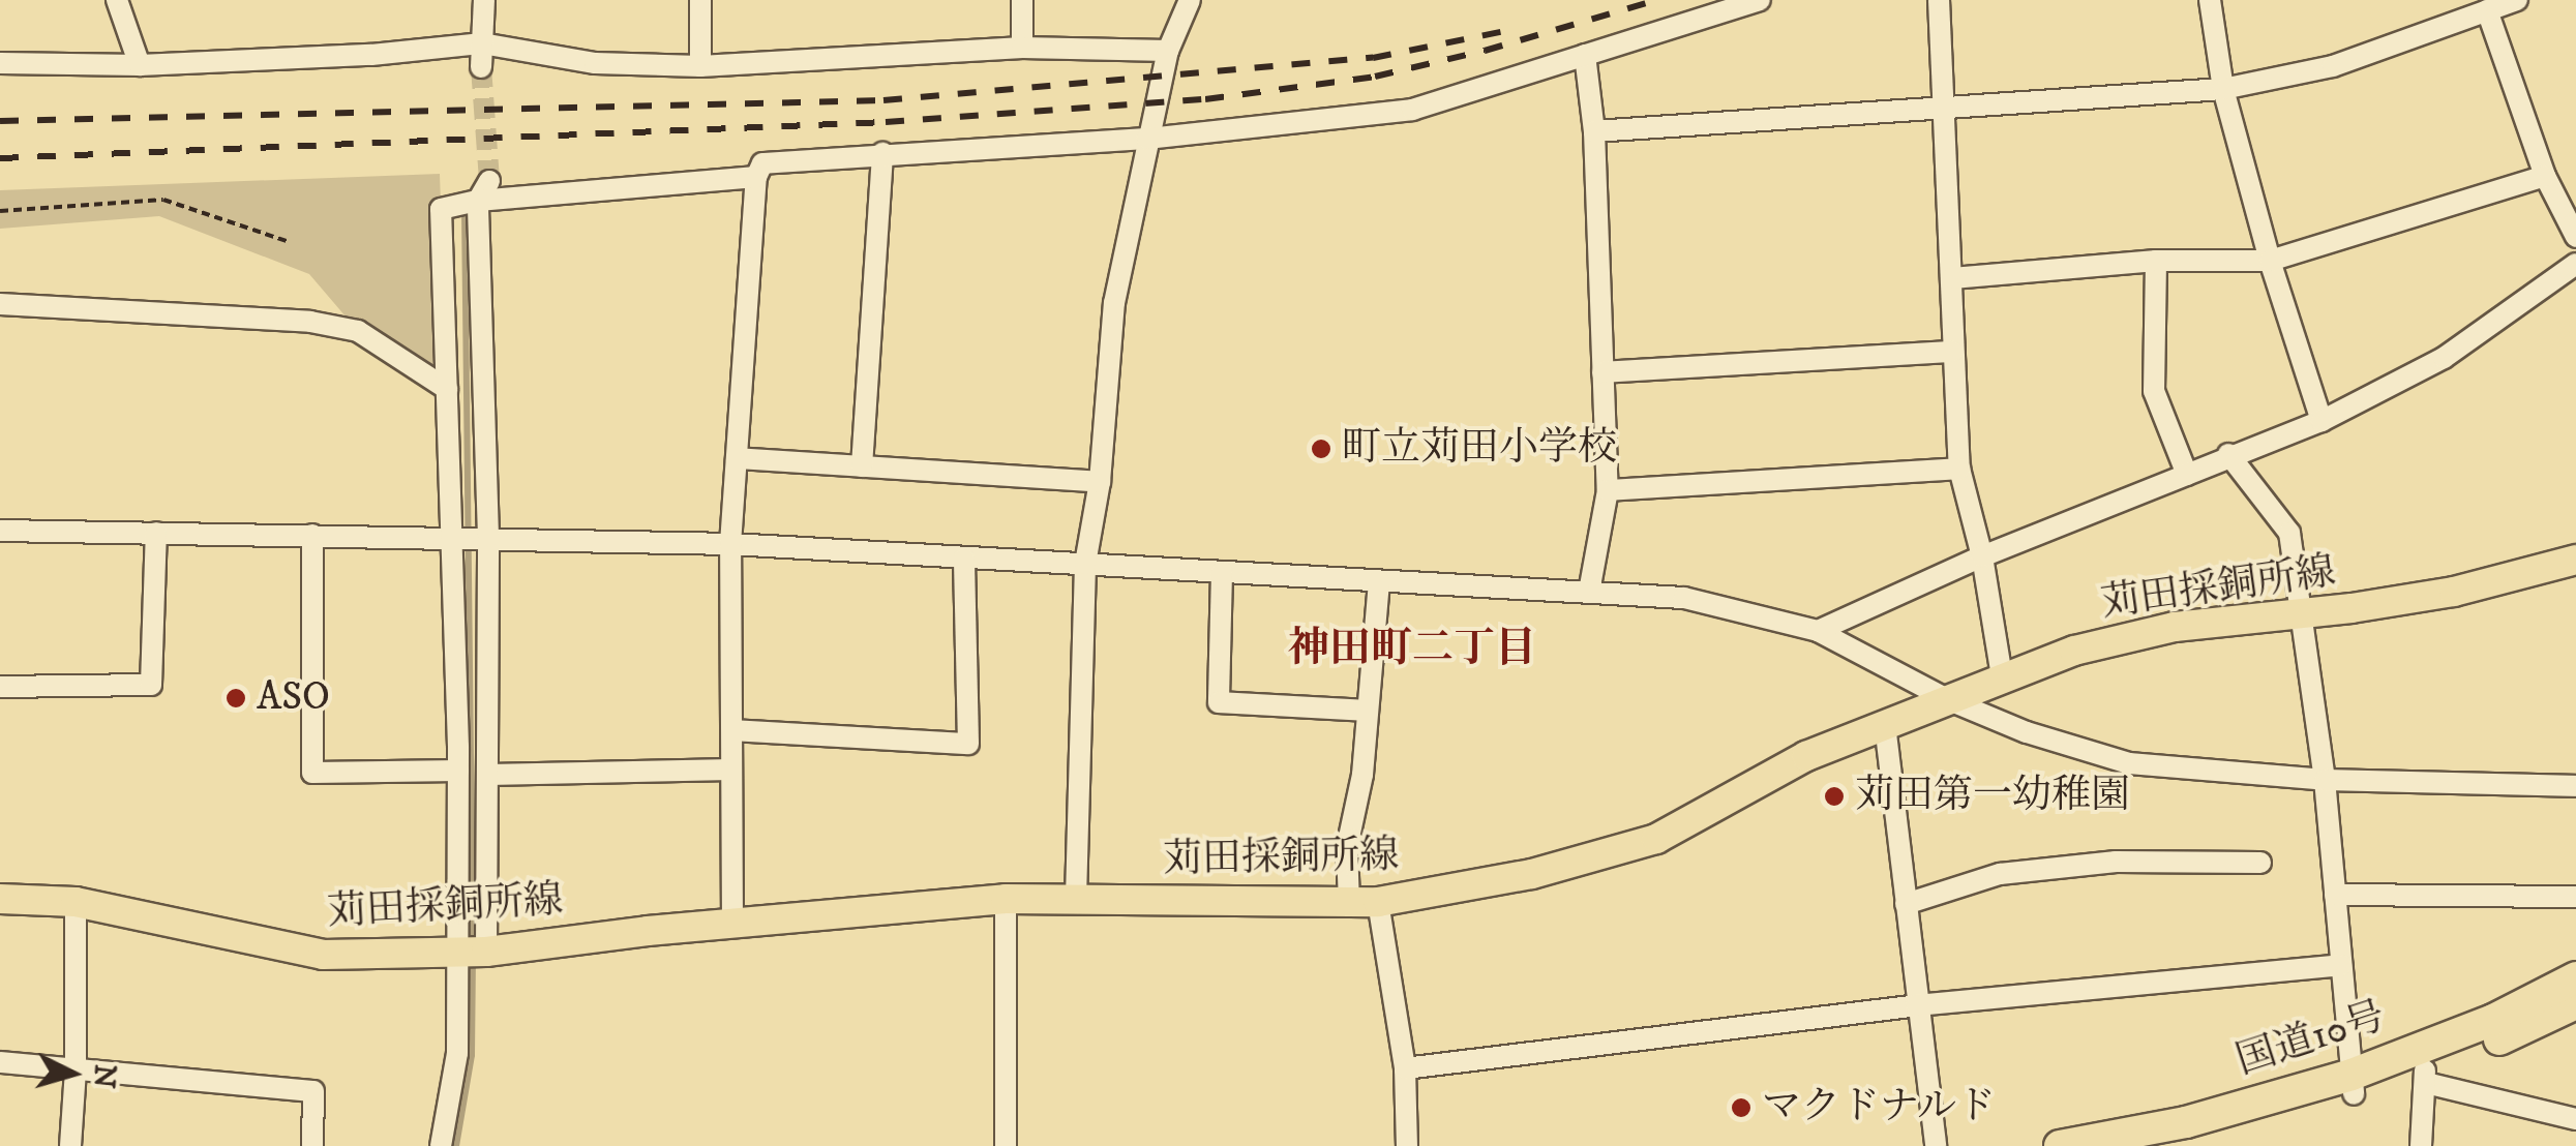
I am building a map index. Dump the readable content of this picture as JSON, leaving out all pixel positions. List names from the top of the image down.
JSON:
{
  "streets": {
    "highway": ["国道10号"],
    "main road": ["苅田採銅所線"]
  },
  "districts": ["神田町二丁目"],
  "places": [
    "町立苅田小学校",
    "ASO",
    "苅田第一幼稚園",
    "マクドナルド"
  ],
  "north": "right"
}
